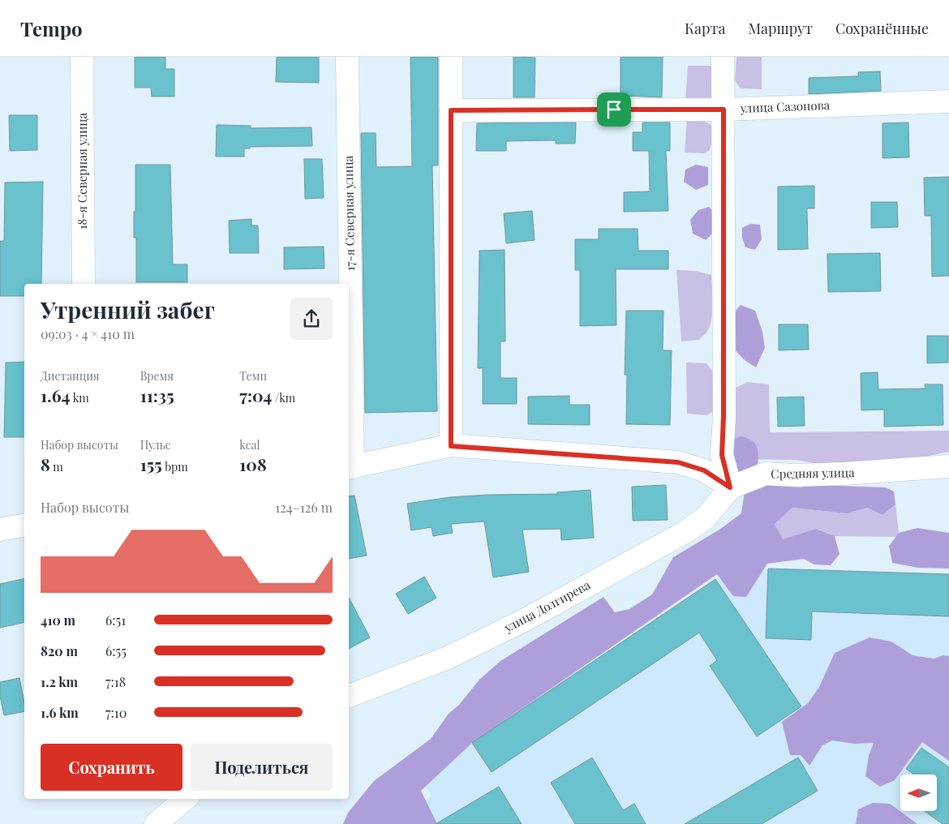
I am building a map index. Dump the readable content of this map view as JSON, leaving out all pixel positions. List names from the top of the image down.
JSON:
{
  "streets": {
    "street": [
      "улица Сазонова",
      "18-я Северная улица",
      "17-я Северная улица",
      "Средняя улица",
      "улица Долгирева"
    ]
  },
  "crossings": [
    ["Средняя улица", "улица Долгирева"]
  ],
  "north": "left",
  "page": {
    "header": "Tempo",
    "nav": ["Карта", "Маршрут", "Сохранённые"],
    "heading": ["Утренний забег", "09:03 · 4 × 410 m"],
    "stats": [
      ["Дистанция", "1.64 km"],
      ["Время", "11:35"],
      ["Темп", "7:04 /km"],
      ["Набор высоты", "8 m"],
      ["Пульс", "155 bpm"],
      ["kcal", "108"]
    ],
    "chart": ["Набор высоты", "124–126 m"],
    "list": [
      {
        "name": "410 m",
        "note": "6:51"
      },
      {
        "name": "820 m",
        "note": "6:55"
      },
      {
        "name": "1.2 km",
        "note": "7:18"
      },
      {
        "name": "1.6 km",
        "note": "7:10"
      }
    ],
    "buttons": ["Сохранить", "Поделиться"]
  }
}
